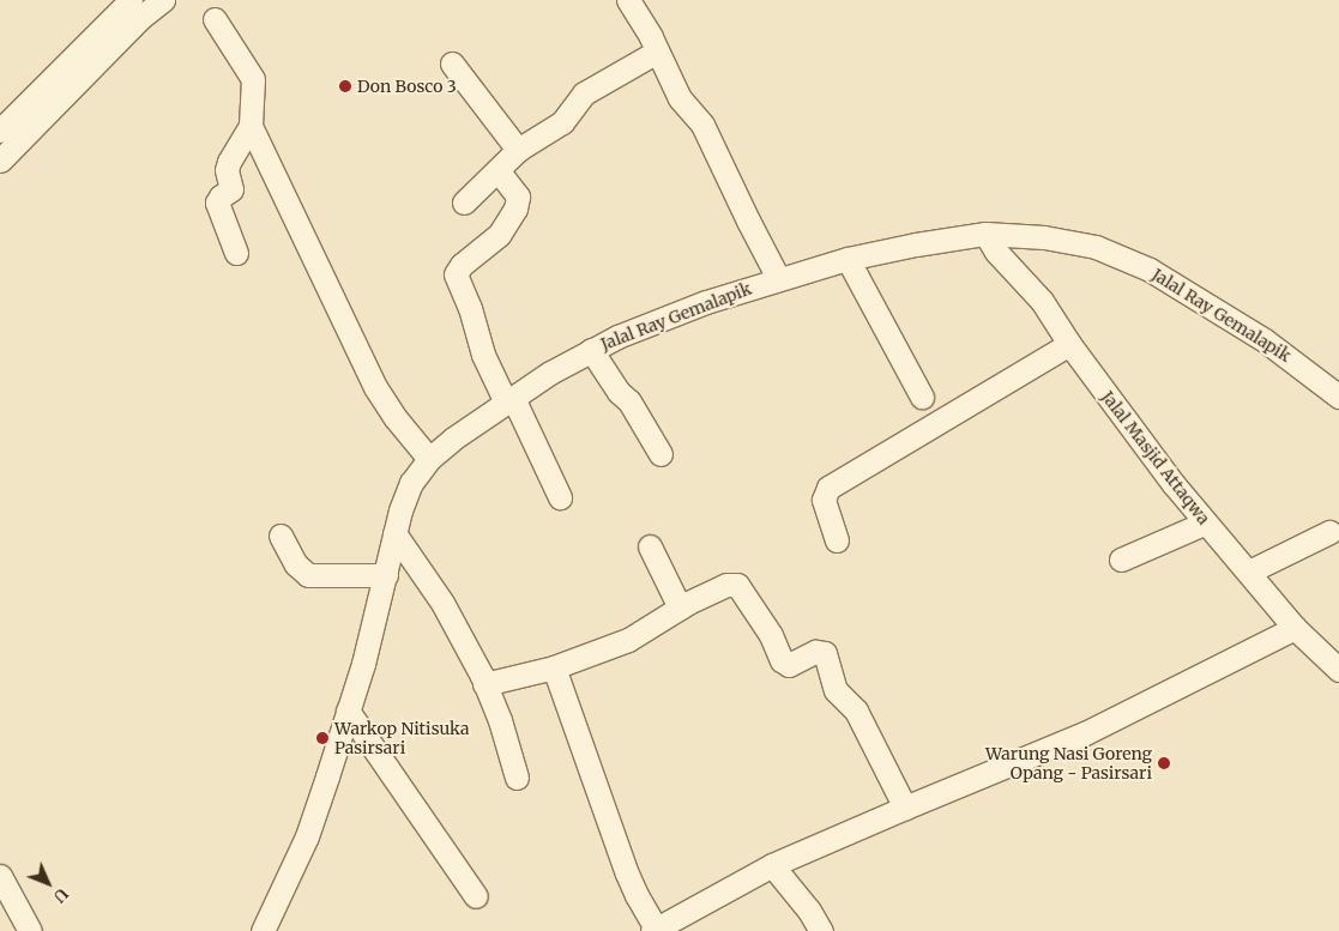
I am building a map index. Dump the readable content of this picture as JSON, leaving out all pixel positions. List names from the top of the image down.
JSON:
{
  "streets": {
    "street": ["Jalal Ray Gemalapik", "Jalal Masjid Attaqwa"]
  },
  "crossings": [
    ["Jalal Ray Gemalapik", "Jalal Masjid Attaqwa"]
  ],
  "places": ["Don Bosco 3", "Warkop Nitisuka Pasirsari", "Warung Nasi Goreng Opang - Pasirsari"],
  "north": "bottom right"
}
